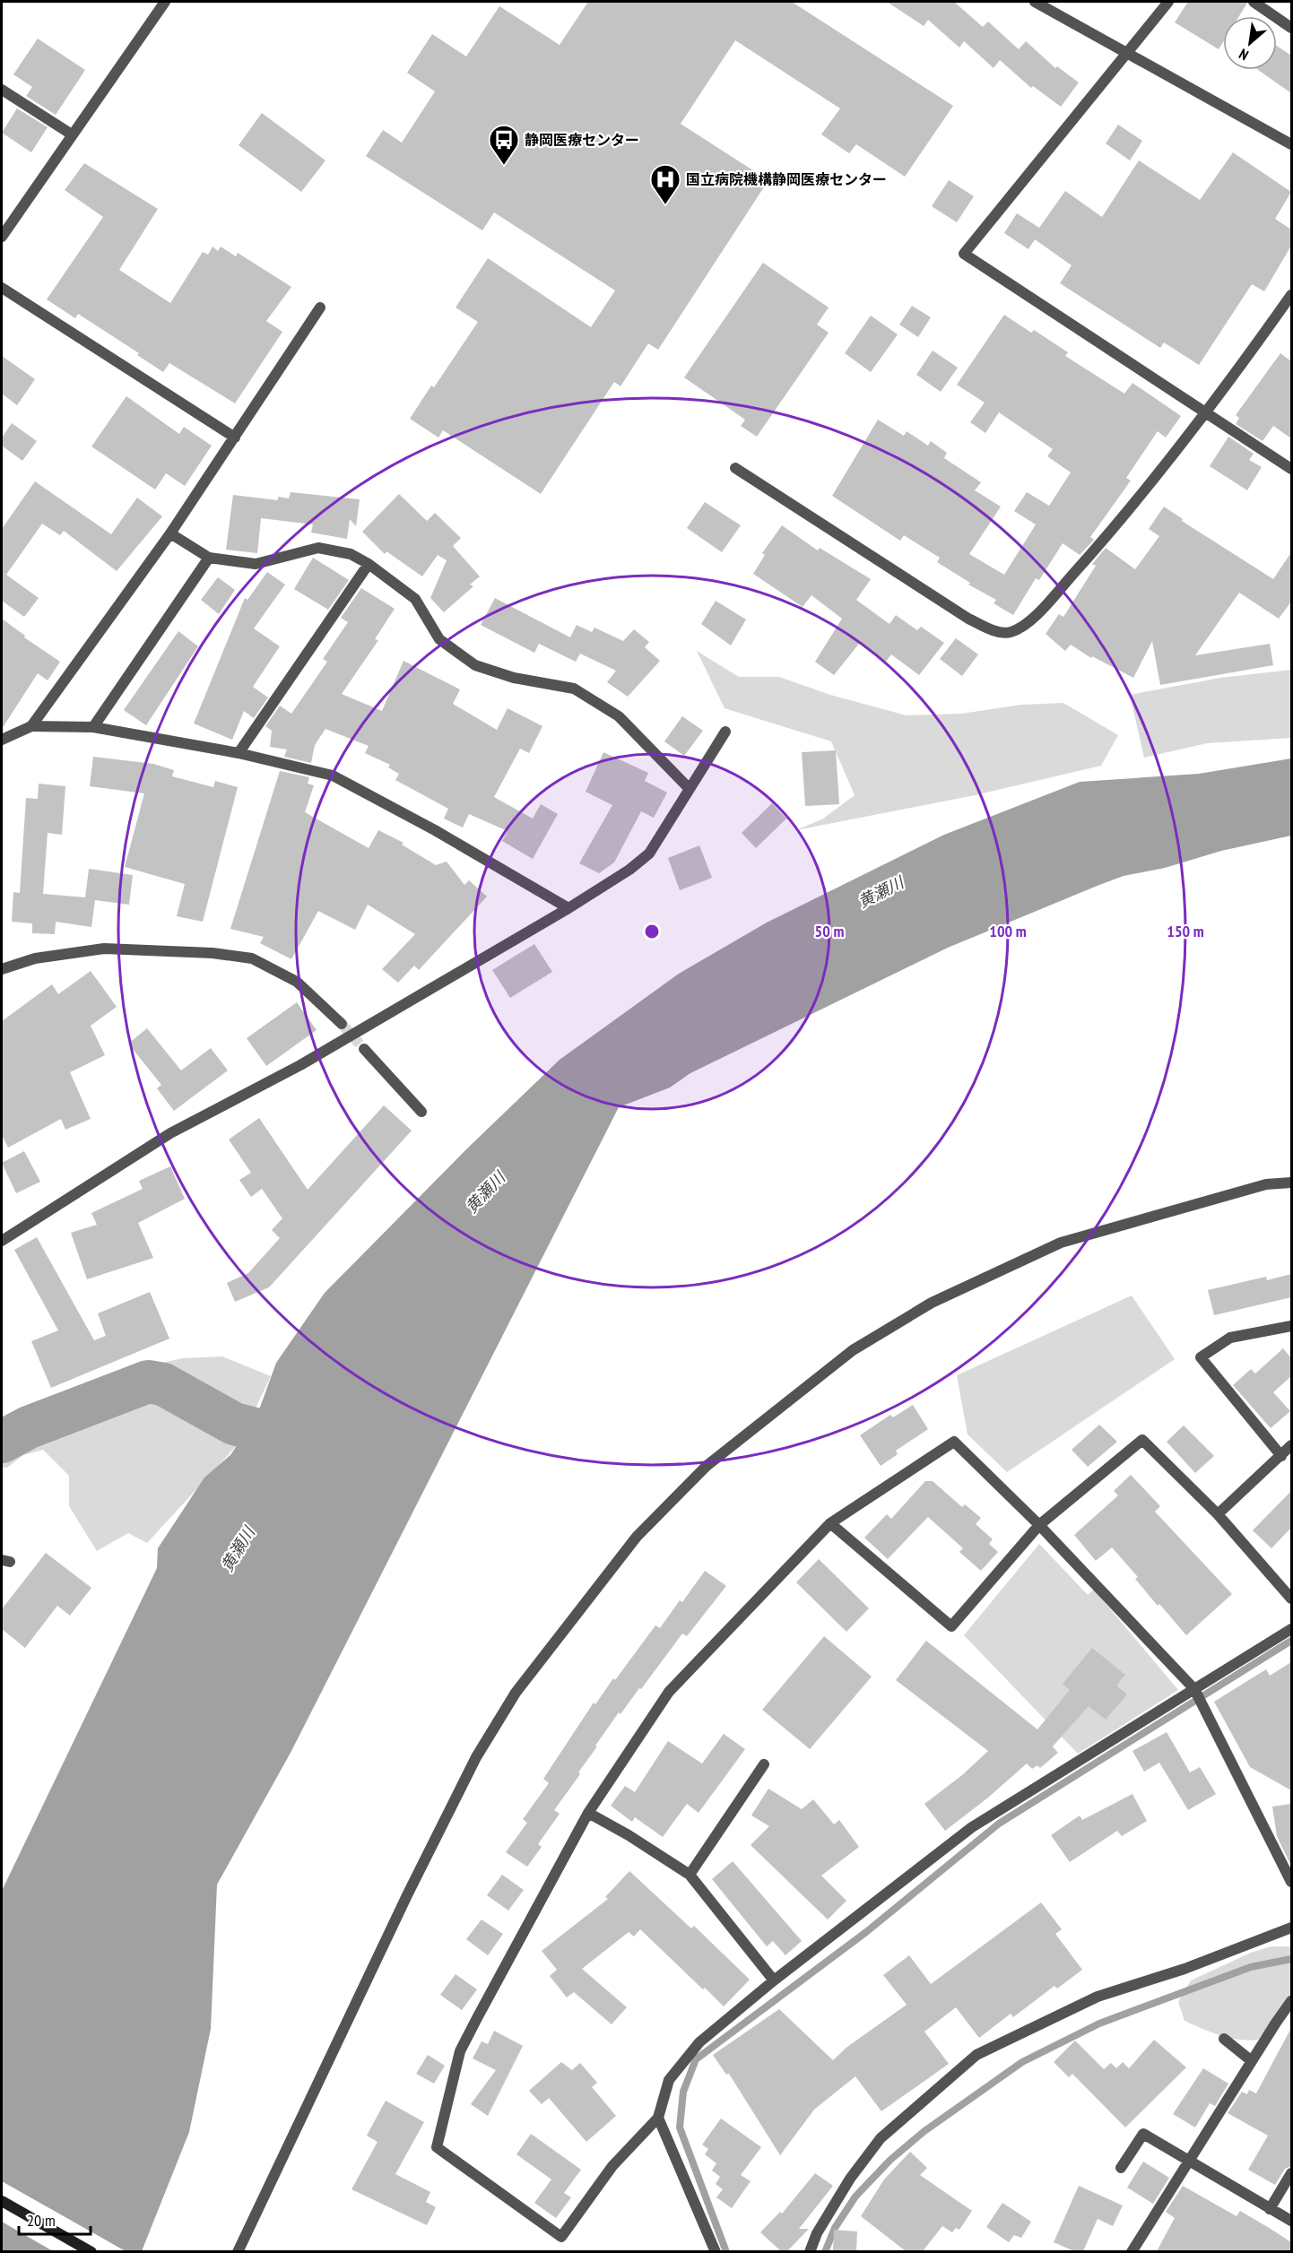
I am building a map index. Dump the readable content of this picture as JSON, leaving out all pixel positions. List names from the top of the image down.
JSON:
{
  "water": ["黄瀬川"],
  "places": {
    "bus stop": ["静岡医療センター"],
    "hospital": ["国立病院機構静岡医療センター"]
  },
  "scale_bar": "20 m",
  "north": "bottom left",
  "rings": ["50 m", "100 m", "150 m"]
}
